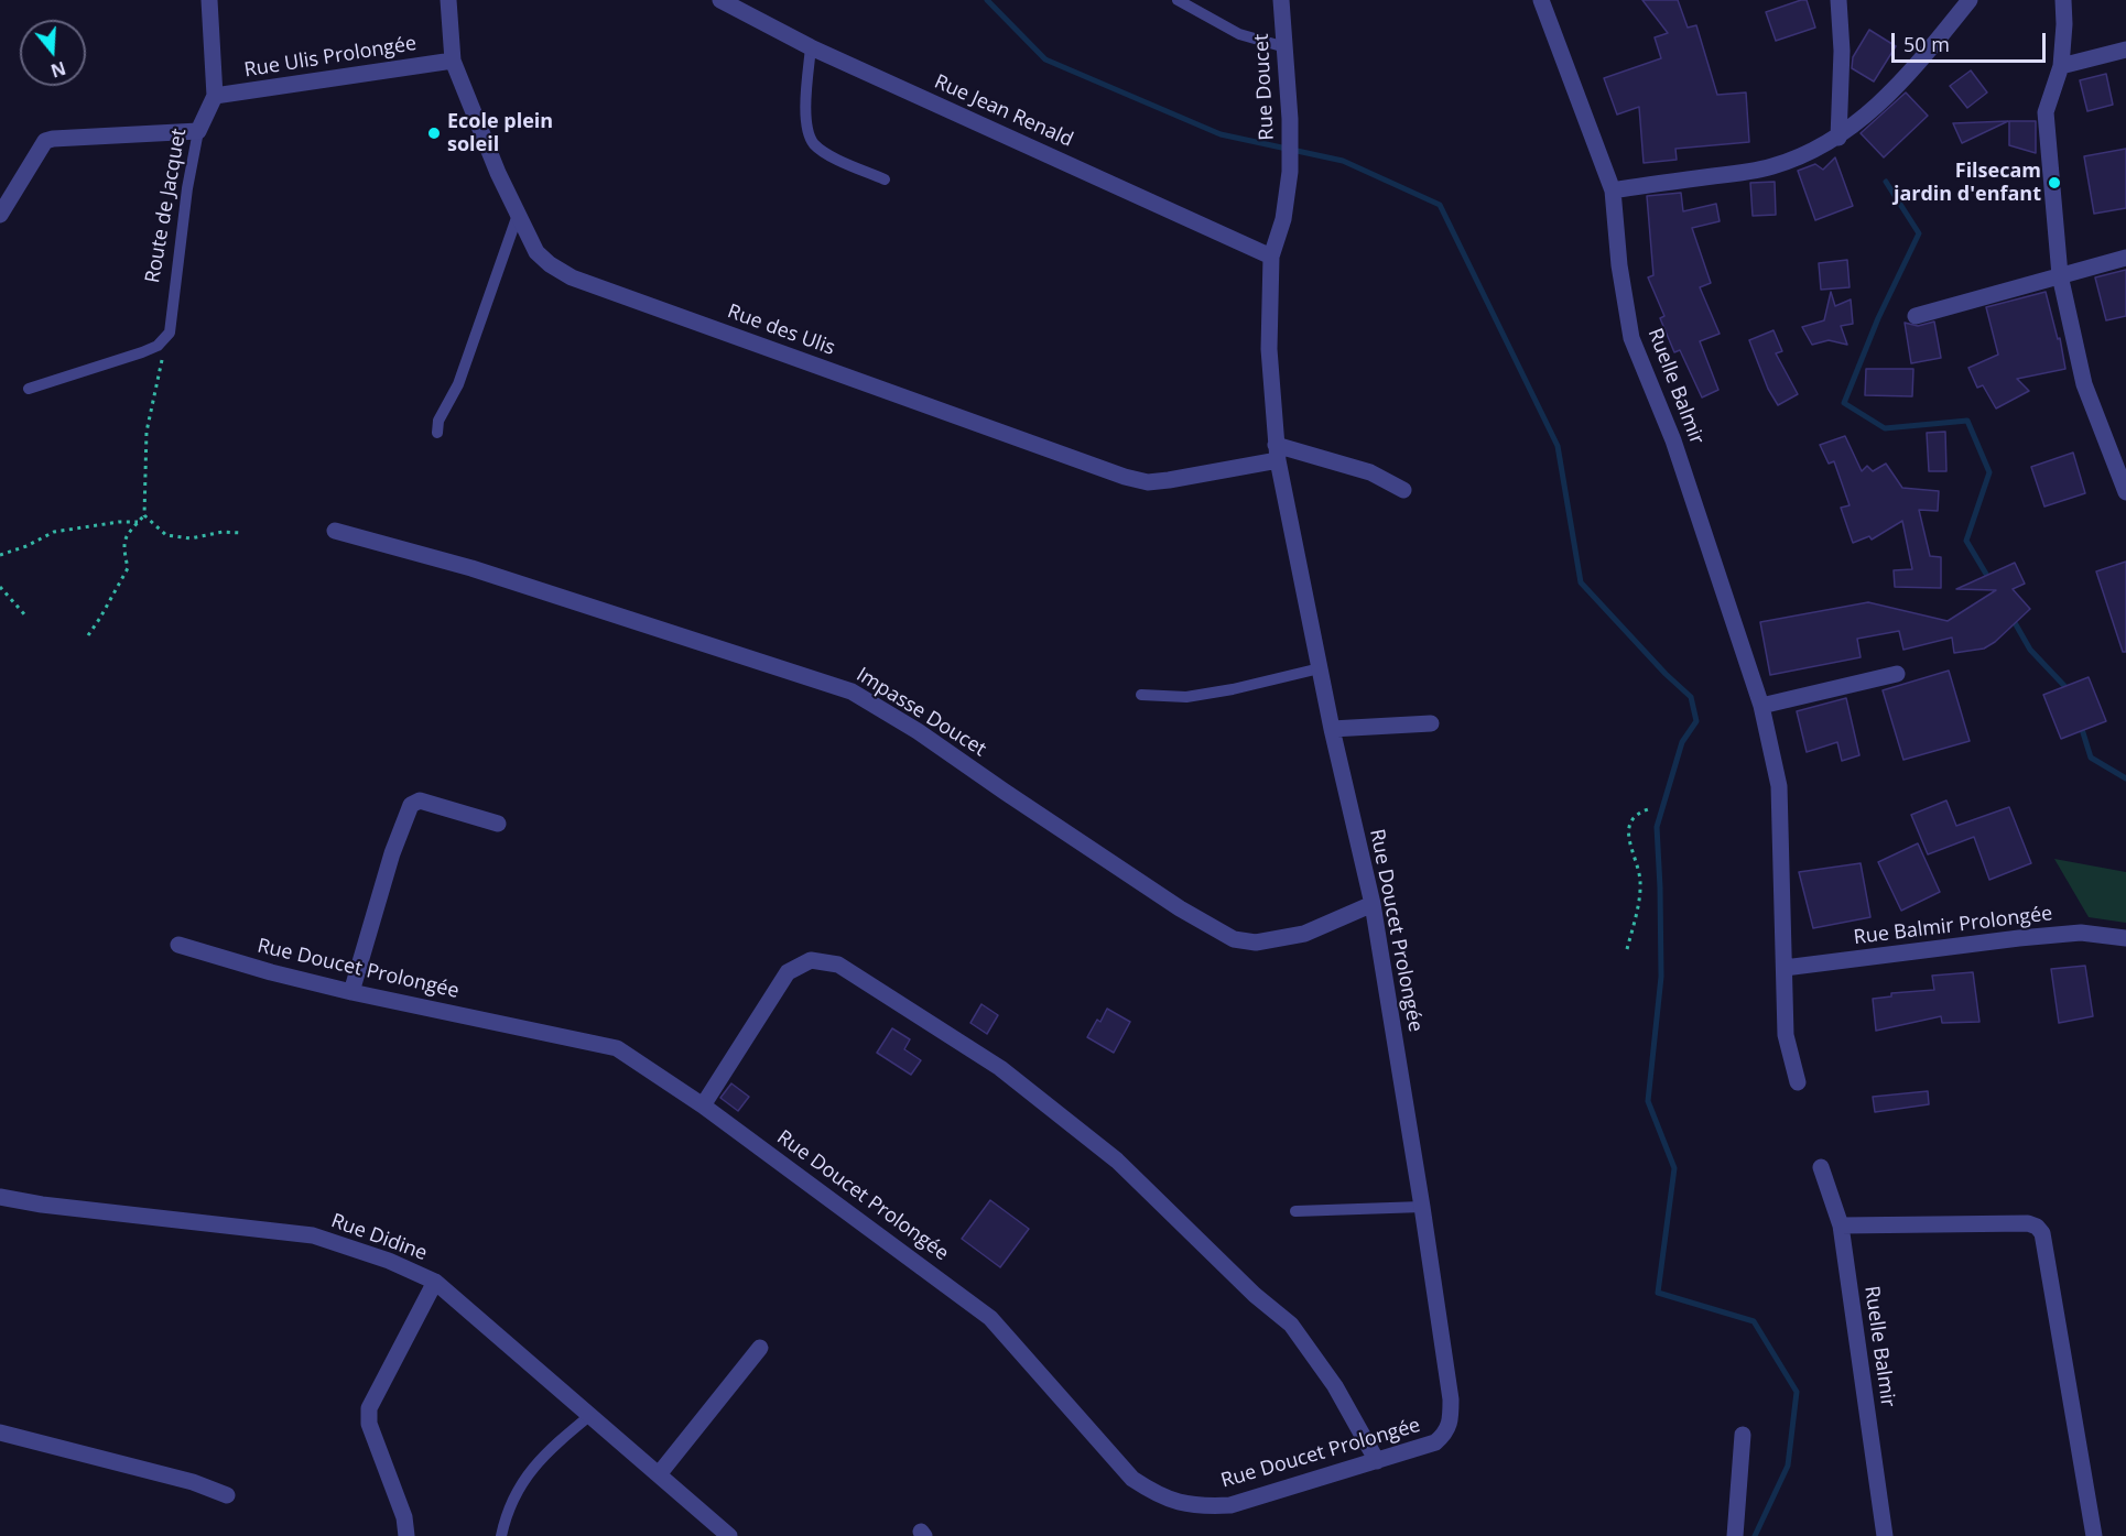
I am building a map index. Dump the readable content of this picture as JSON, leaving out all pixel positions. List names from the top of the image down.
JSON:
{
  "streets": {
    "street": [
      "Rue Ulis Prolongée",
      "Rue Doucet",
      "Rue Jean Renald",
      "Route de Jacquet",
      "Rue des Ulis",
      "Ruelle Balmir",
      "Impasse Doucet",
      "Rue Balmir Prolongée",
      "Rue Doucet Prolongée",
      "Rue Didine"
    ]
  },
  "crossings": [
    ["Rue Ulis Prolongée", "Route de Jacquet"],
    ["Rue Ulis Prolongée", "Rue des Ulis"],
    ["Rue Doucet", "Rue Doucet Prolongée"],
    ["Rue Jean Renald", "Rue Doucet Prolongée"],
    ["Rue des Ulis", "Rue Doucet Prolongée"],
    ["Ruelle Balmir", "Rue Balmir Prolongée"],
    ["Impasse Doucet", "Rue Doucet Prolongée"]
  ],
  "places": ["Ecole plein soleil", "Filsecam jardin d'enfant"],
  "scale_bar": "50 m",
  "north": "bottom"
}
